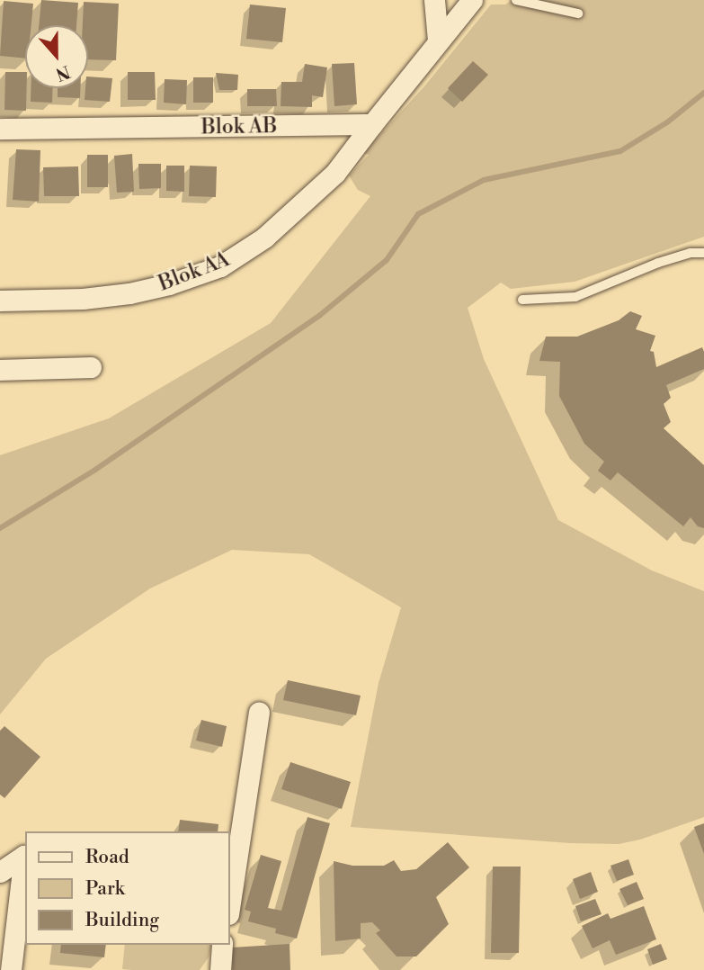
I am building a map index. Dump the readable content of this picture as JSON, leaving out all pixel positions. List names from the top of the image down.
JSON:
{
  "streets": {
    "street": ["Blok AB", "Blok AA"]
  },
  "crossings": [
    ["Blok AB", "Blok AA"]
  ],
  "legend": ["Road", "Park", "Building"],
  "north": "bottom"
}
